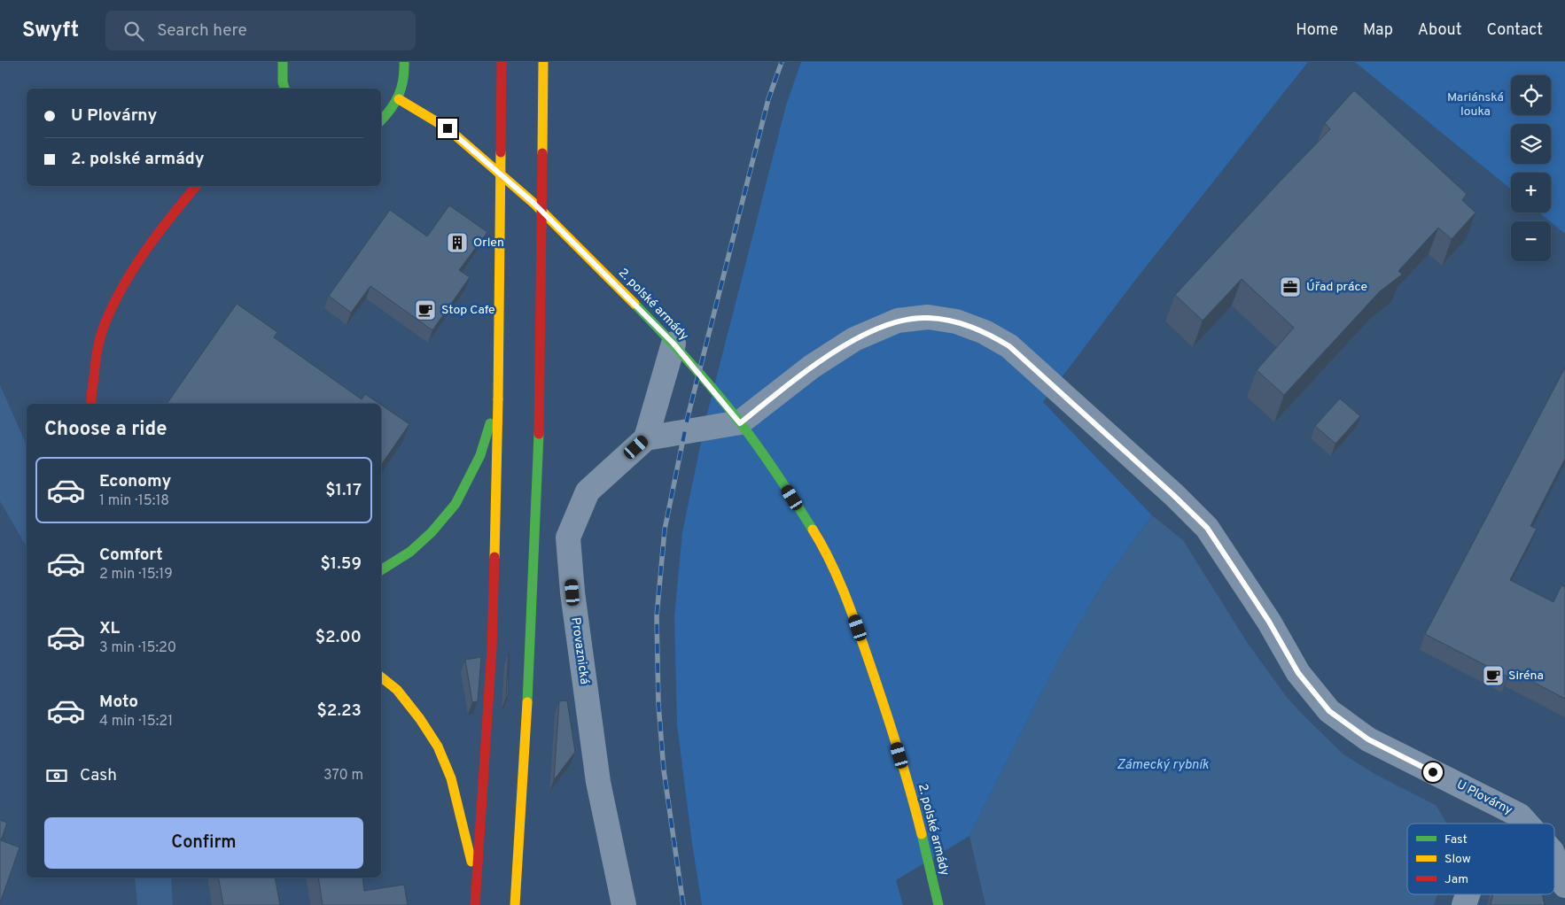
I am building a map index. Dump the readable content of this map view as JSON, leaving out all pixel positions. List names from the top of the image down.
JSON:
{
  "streets": {
    "main road": ["2. polské armády"],
    "street": ["Provaznická", "U Plovárny"]
  },
  "crossings": [
    ["2. polské armády", "U Plovárny"]
  ],
  "water": ["Zámecký rybník"],
  "parks": ["Mariánská louka"],
  "places": {
    "building": ["Orlen"],
    "office": ["Úřad práce"],
    "cafe": ["Stop Cafe", "Siréna"]
  },
  "legend": ["Fast", "Slow", "Jam"],
  "page": {
    "header": "Swyft",
    "search": "Search here",
    "nav": [
      "Home",
      "Map",
      "About",
      "Contact"
    ],
    "map_buttons": ["+", "−"],
    "banner": ["U Plovárny", "2. polské armády"],
    "heading": "Choose a ride",
    "list": [
      {
        "name": "Economy",
        "note": "1 min · 15:18",
        "value": "$1.17"
      },
      {
        "name": "Comfort",
        "note": "2 min · 15:19",
        "value": "$1.59"
      },
      {
        "name": "XL",
        "note": "3 min · 15:20",
        "value": "$2.00"
      },
      {
        "name": "Moto",
        "note": "4 min · 15:21",
        "value": "$2.23"
      }
    ],
    "pay": ["Cash", "370 m"],
    "buttons": "Confirm"
  }
}
